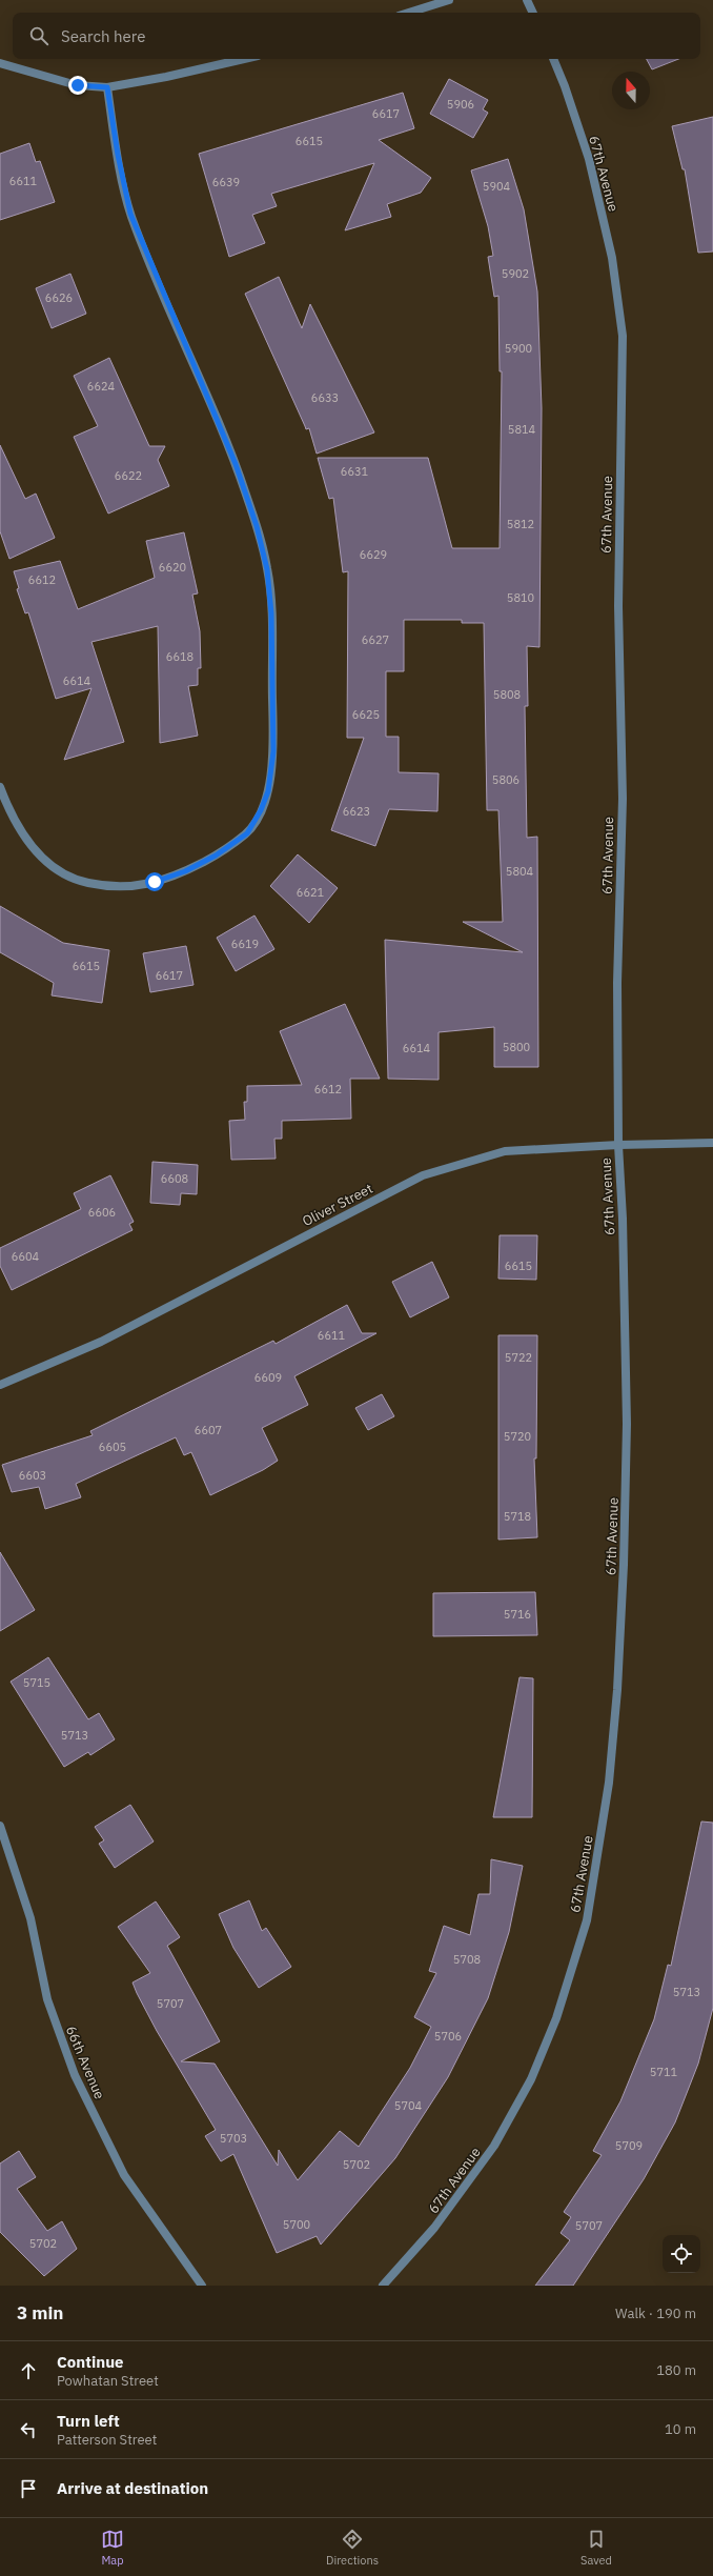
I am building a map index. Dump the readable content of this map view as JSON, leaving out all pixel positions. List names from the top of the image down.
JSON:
{
  "streets": {
    "street": ["67th Avenue", "Oliver Street", "66th Avenue"]
  },
  "crossings": [
    ["67th Avenue", "Oliver Street"]
  ],
  "house_numbers": [
    "5906",
    "6617",
    "6615",
    "6611",
    "6639",
    "5904",
    "5902",
    "6626",
    "5900",
    "6624",
    "6633",
    "5814",
    "6631",
    "6622",
    "5812",
    "6629",
    "6620",
    "6612",
    "5810",
    "6627",
    "6618",
    "6614",
    "5808",
    "6625",
    "5806",
    "6623",
    "5804",
    "6621",
    "6619",
    "6615",
    "6617",
    "5800",
    "6614",
    "6612",
    "6608",
    "6606",
    "6604",
    "6615",
    "6611",
    "5722",
    "6609",
    "6607",
    "5720",
    "6605",
    "6603",
    "5718",
    "5716",
    "5715",
    "5713",
    "5708",
    "5713",
    "5707",
    "5706",
    "5711",
    "5704",
    "5703",
    "5709",
    "5702",
    "5700",
    "5707",
    "5702"
  ],
  "north": "top",
  "page": {
    "search": "Search here",
    "heading": ["3 min", "Walk · 190 m"],
    "list": [
      ["Continue", "Powhatan Street", "180 m"],
      ["Turn left", "Patterson Street", "10 m"],
      "Arrive at destination"
    ],
    "nav": ["Map", "Directions", "Saved"]
  }
}
